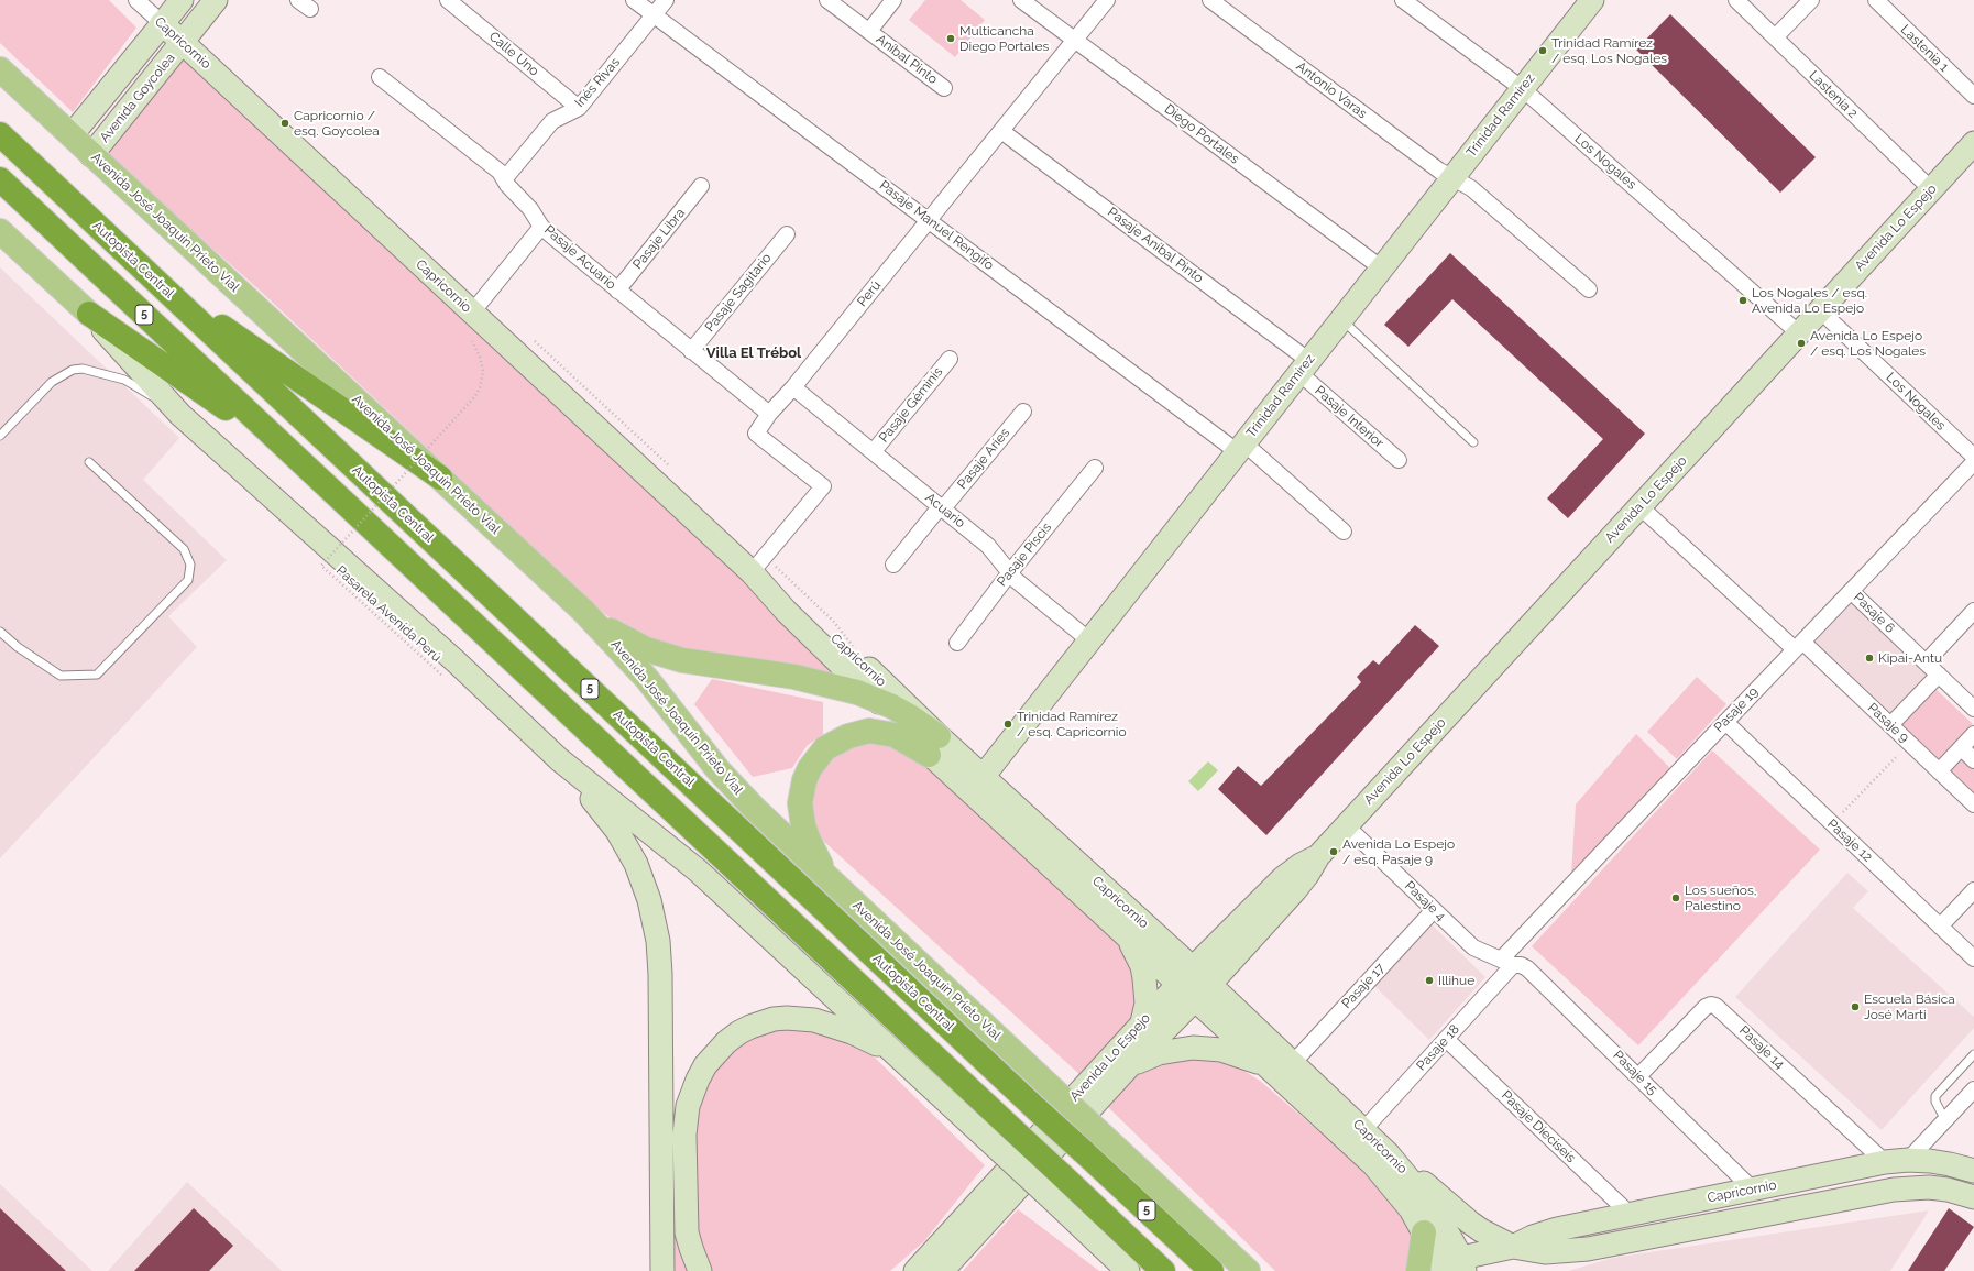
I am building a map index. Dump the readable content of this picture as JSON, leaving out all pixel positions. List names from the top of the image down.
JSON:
{
  "streets": {
    "highway": ["Autopista Central", "5"],
    "main road": [
      "Capricornio",
      "Avenida Goycolea",
      "Trinidad Ramírez",
      "Avenida José Joaquín Prieto Vial",
      "Avenida Lo Espejo"
    ],
    "street": [
      "Lastenia 1",
      "Calle Uno",
      "Aníbal Pinto",
      "Inés Rivas",
      "Antonio Varas",
      "Lastenia 2",
      "Diego Portales",
      "Los Nogales",
      "Pasaje Manuel Rengifo",
      "Pasaje Libra",
      "Pasaje Aníbal Pinto",
      "Pasaje Acuario",
      "Pasaje Sagitario",
      "Perú",
      "Pasaje Géminis",
      "Pasaje Interior",
      "Pasaje Aries",
      "Acuario",
      "Pasaje Piscis",
      "Pasaje 6",
      "Pasaje 19",
      "Pasaje 9",
      "Pasaje 12",
      "Pasaje 4",
      "Pasaje 17",
      "Pasaje 18",
      "Pasaje 14",
      "Pasaje 15",
      "Pasaje Dieciseís"
    ],
    "path": ["Pasarela Avenida Perú"]
  },
  "crossings": [
    ["Capricornio", "Avenida Goycolea"],
    ["Capricornio", "Trinidad Ramírez"],
    ["Capricornio", "Avenida Lo Espejo"],
    ["Capricornio", "Perú"],
    ["Capricornio", "Pasaje 17"],
    ["Capricornio", "Pasaje 18"],
    ["Capricornio", "Pasaje 14"],
    ["Capricornio", "Pasaje 15"],
    ["Capricornio", "Pasaje Dieciseís"],
    ["Calle Uno", "Inés Rivas"],
    ["Inés Rivas", "Pasaje Manuel Rengifo"],
    ["Inés Rivas", "Pasaje Acuario"],
    ["Antonio Varas", "Trinidad Ramírez"],
    ["Lastenia 2", "Avenida Lo Espejo"],
    ["Avenida Goycolea", "Avenida José Joaquín Prieto Vial"],
    ["Trinidad Ramírez", "Diego Portales"],
    ["Trinidad Ramírez", "Los Nogales"],
    ["Trinidad Ramírez", "Pasaje Manuel Rengifo"],
    ["Trinidad Ramírez", "Pasaje Aníbal Pinto"],
    ["Trinidad Ramírez", "Pasaje Interior"],
    ["Trinidad Ramírez", "Acuario"],
    ["Diego Portales", "Perú"],
    ["Los Nogales", "Avenida Lo Espejo"],
    ["Pasaje Manuel Rengifo", "Perú"],
    ["Avenida Lo Espejo", "Pasaje 9"],
    ["Avenida Lo Espejo", "Pasaje 4"],
    ["Pasaje Libra", "Pasaje Acuario"],
    ["Pasaje Aníbal Pinto", "Perú"],
    ["Pasaje Aníbal Pinto", "Pasaje Interior"],
    ["Pasaje Acuario", "Pasaje Sagitario"],
    ["Pasaje Acuario", "Perú"],
    ["Perú", "Acuario"],
    ["Pasaje Géminis", "Acuario"],
    ["Pasaje Aries", "Acuario"],
    ["Acuario", "Pasaje Piscis"],
    ["Pasaje 6", "Pasaje 19"],
    ["Pasaje 19", "Pasaje 9"],
    ["Pasaje 19", "Pasaje 12"],
    ["Pasaje 19", "Pasaje 4"],
    ["Pasaje 19", "Pasaje 18"],
    ["Pasaje 19", "Pasaje 15"],
    ["Pasaje 4", "Pasaje 17"],
    ["Pasaje 4", "Pasaje 18"],
    ["Pasaje 4", "Pasaje 15"],
    ["Pasaje 18", "Pasaje 15"],
    ["Pasaje 18", "Pasaje Dieciseís"],
    ["Pasaje 14", "Pasaje 15"]
  ],
  "districts": ["Villa El Trébol"],
  "places": [
    "Multicancha Diego Portales",
    "Trinidad Ramírez / esq. Los Nogales",
    "Capricornio / esq. Goycolea",
    "Los Nogales / esq. Avenida Lo Espejo",
    "Avenida Lo Espejo / esq. Los Nogales",
    "Kipai-Antu",
    "Trinidad Ramírez / esq. Capricornio",
    "Avenida Lo Espejo / esq. Pasaje 9",
    "Los sueños, Palestino",
    "Illihue",
    "Escuela Básica José Marti"
  ]
}
